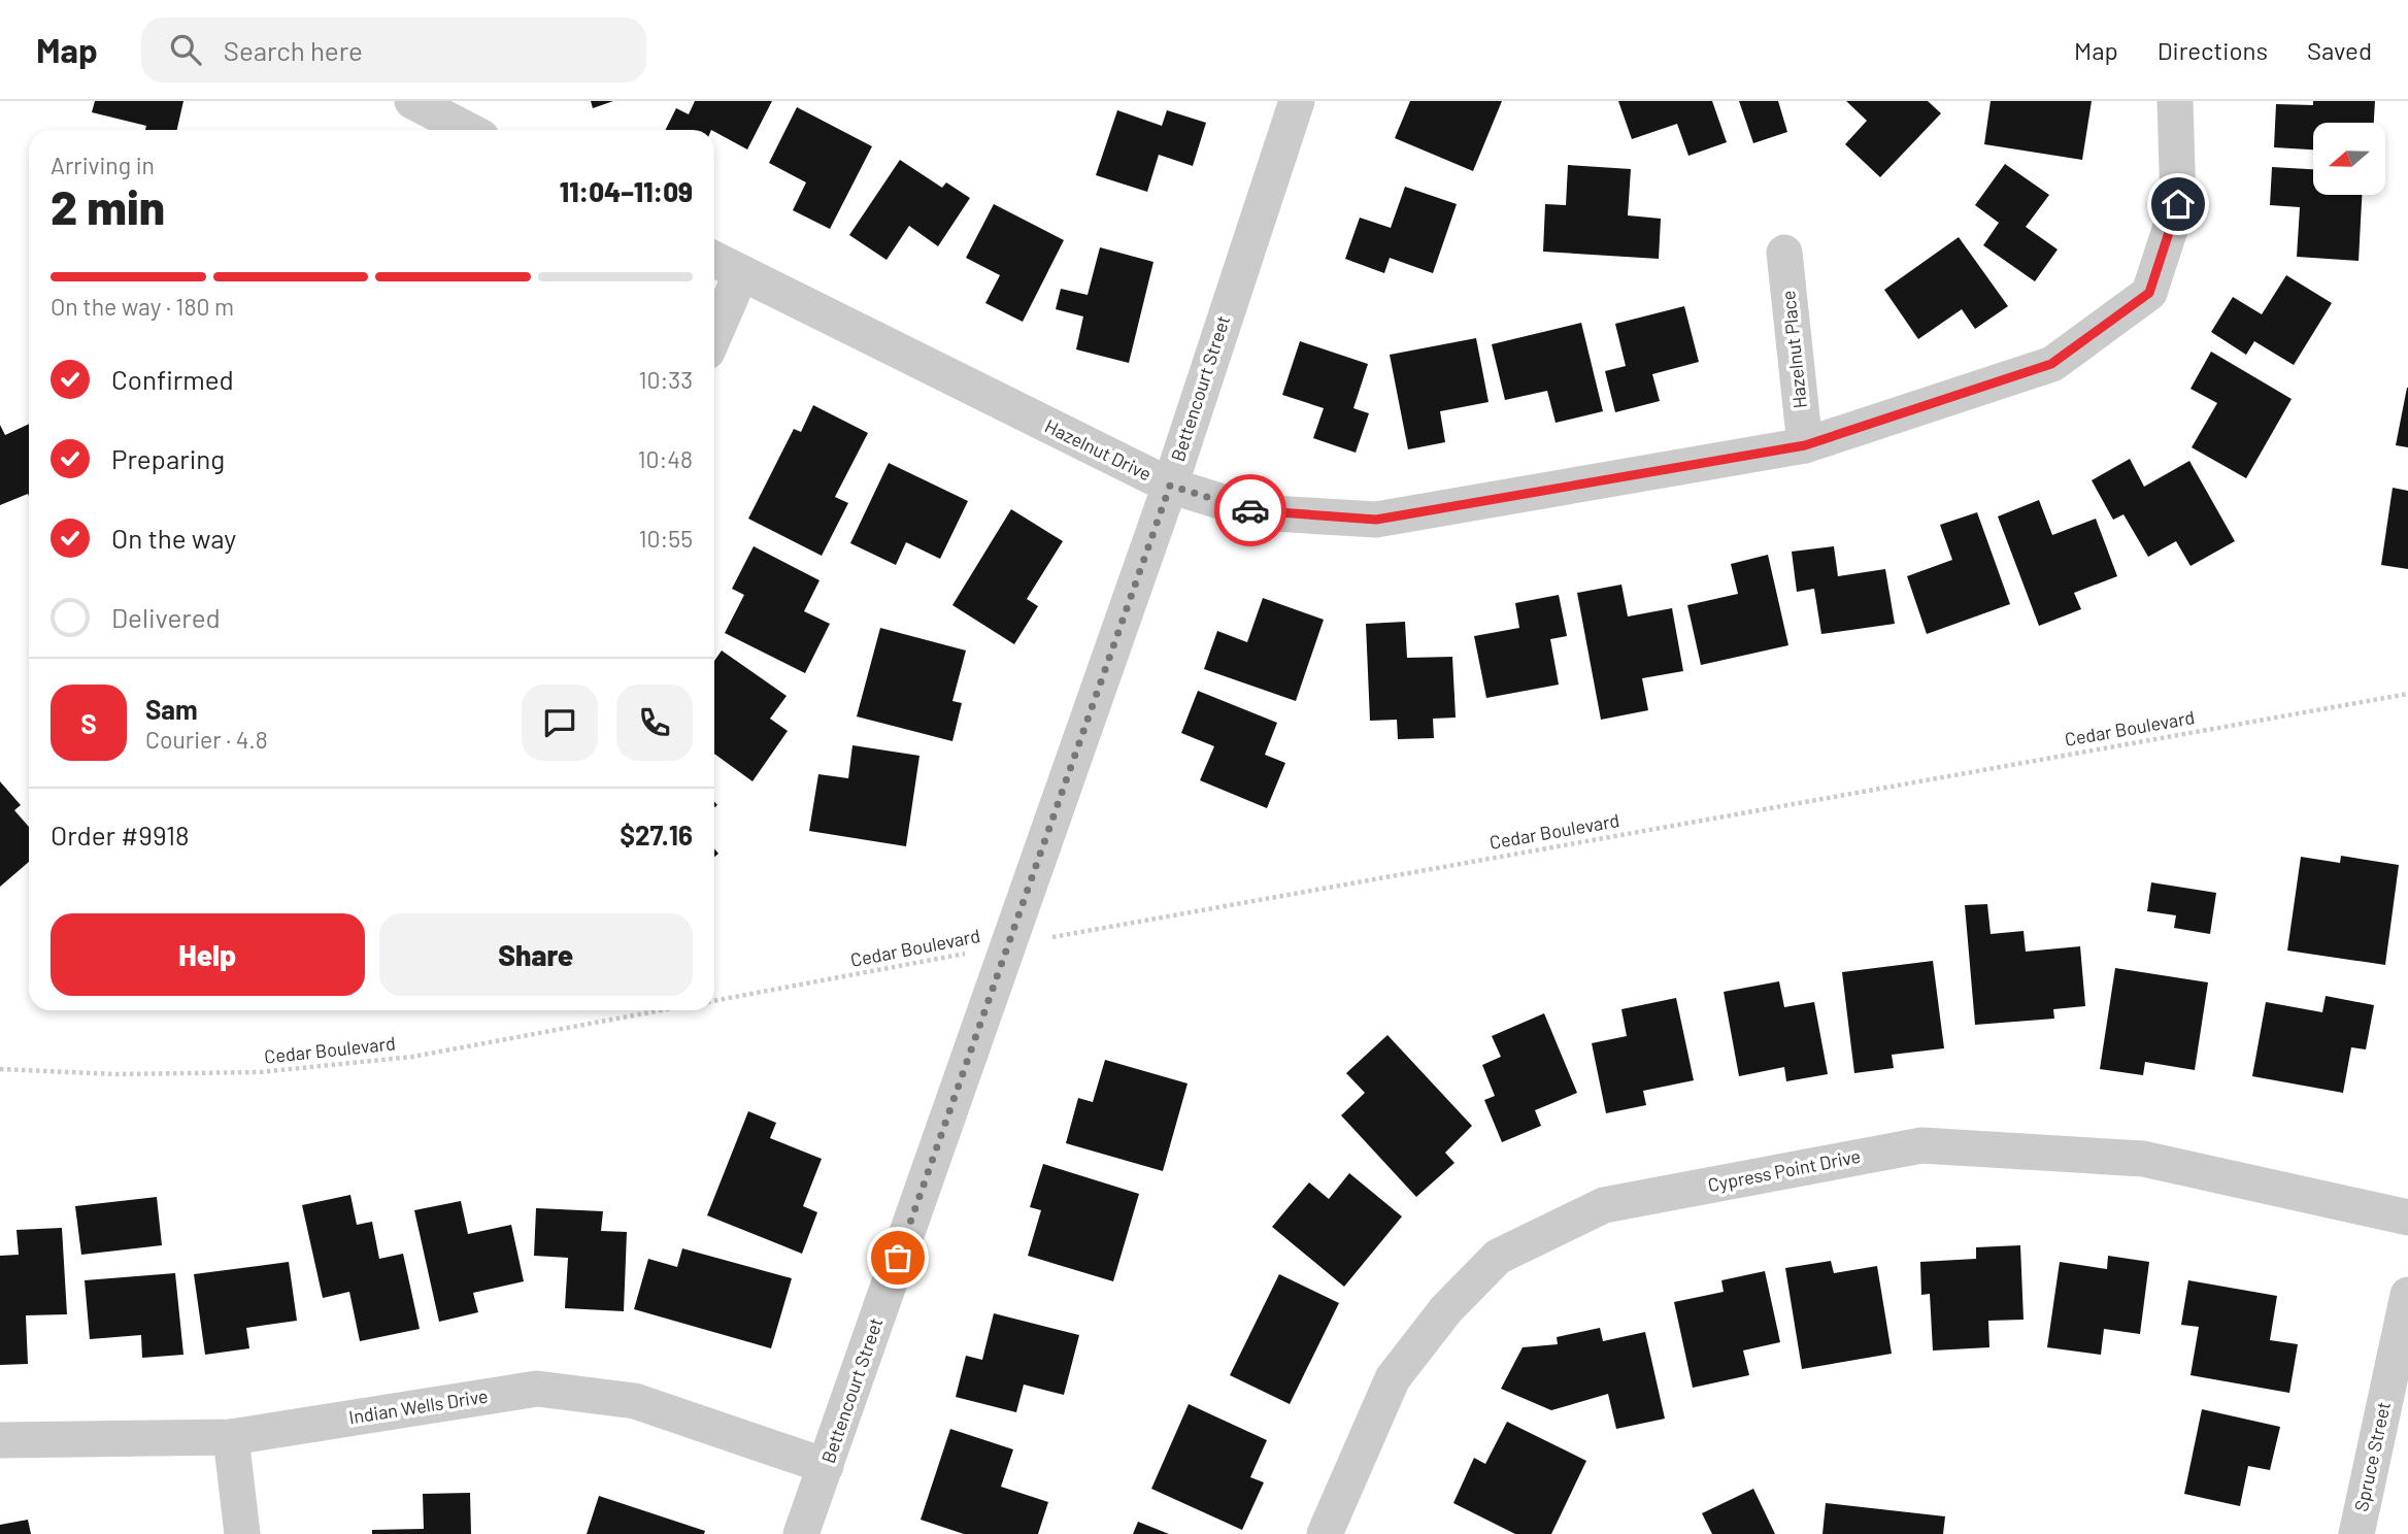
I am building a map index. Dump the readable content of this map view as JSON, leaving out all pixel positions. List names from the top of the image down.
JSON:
{
  "streets": {
    "street": [
      "Hazelnut Place",
      "Bettencourt Street",
      "Hazelnut Drive",
      "Cypress Point Drive",
      "Indian Wells Drive",
      "Spruce Street"
    ],
    "path": ["Cedar Boulevard"]
  },
  "crossings": [
    ["Hazelnut Place", "Hazelnut Drive"],
    ["Bettencourt Street", "Hazelnut Drive"],
    ["Bettencourt Street", "Cedar Boulevard"],
    ["Bettencourt Street", "Indian Wells Drive"]
  ],
  "north": "left",
  "page": {
    "header": "Map",
    "search": "Search here",
    "nav": ["Map", "Directions", "Saved"],
    "heading": ["2 min", "Arriving in", "11:04–11:09"],
    "panel": [
      "Sam",
      "Courier · 4.8",
      "Order #9918",
      "$27.16"
    ],
    "bar": "On the way · 180 m",
    "list": [
      ["Confirmed", "10:33"],
      ["Preparing", "10:48"],
      ["On the way", "10:55"],
      "Delivered"
    ],
    "round": "S",
    "buttons": ["Help", "Share"]
  }
}
